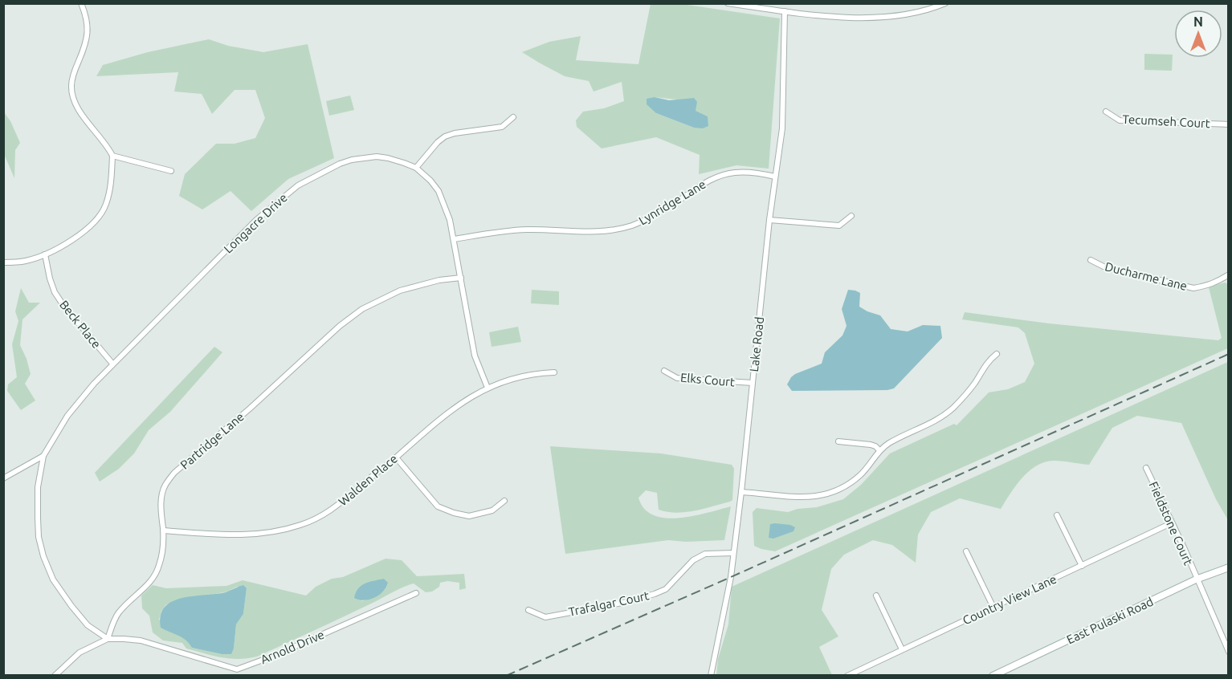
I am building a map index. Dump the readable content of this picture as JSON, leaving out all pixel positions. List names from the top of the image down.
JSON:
{
  "streets": {
    "main road": ["East Pulaski Road"],
    "street": [
      "Tecumseh Court",
      "Lynridge Lane",
      "Longacre Drive",
      "Ducharme Lane",
      "Beck Place",
      "Lake Road",
      "Elks Court",
      "Partridge Lane",
      "Walden Place",
      "Fieldstone Court",
      "Country View Lane",
      "Trafalgar Court",
      "Arnold Drive"
    ]
  },
  "crossings": [
    ["Lynridge Lane", "Longacre Drive"],
    ["Lynridge Lane", "Lake Road"],
    ["Longacre Drive", "Beck Place"],
    ["Longacre Drive", "Partridge Lane"],
    ["Longacre Drive", "Walden Place"],
    ["Lake Road", "Elks Court"],
    ["Lake Road", "Trafalgar Court"],
    ["Partridge Lane", "Walden Place"],
    ["Partridge Lane", "Arnold Drive"],
    ["Fieldstone Court", "Country View Lane"],
    ["Fieldstone Court", "East Pulaski Road"]
  ],
  "north": "top"
}
